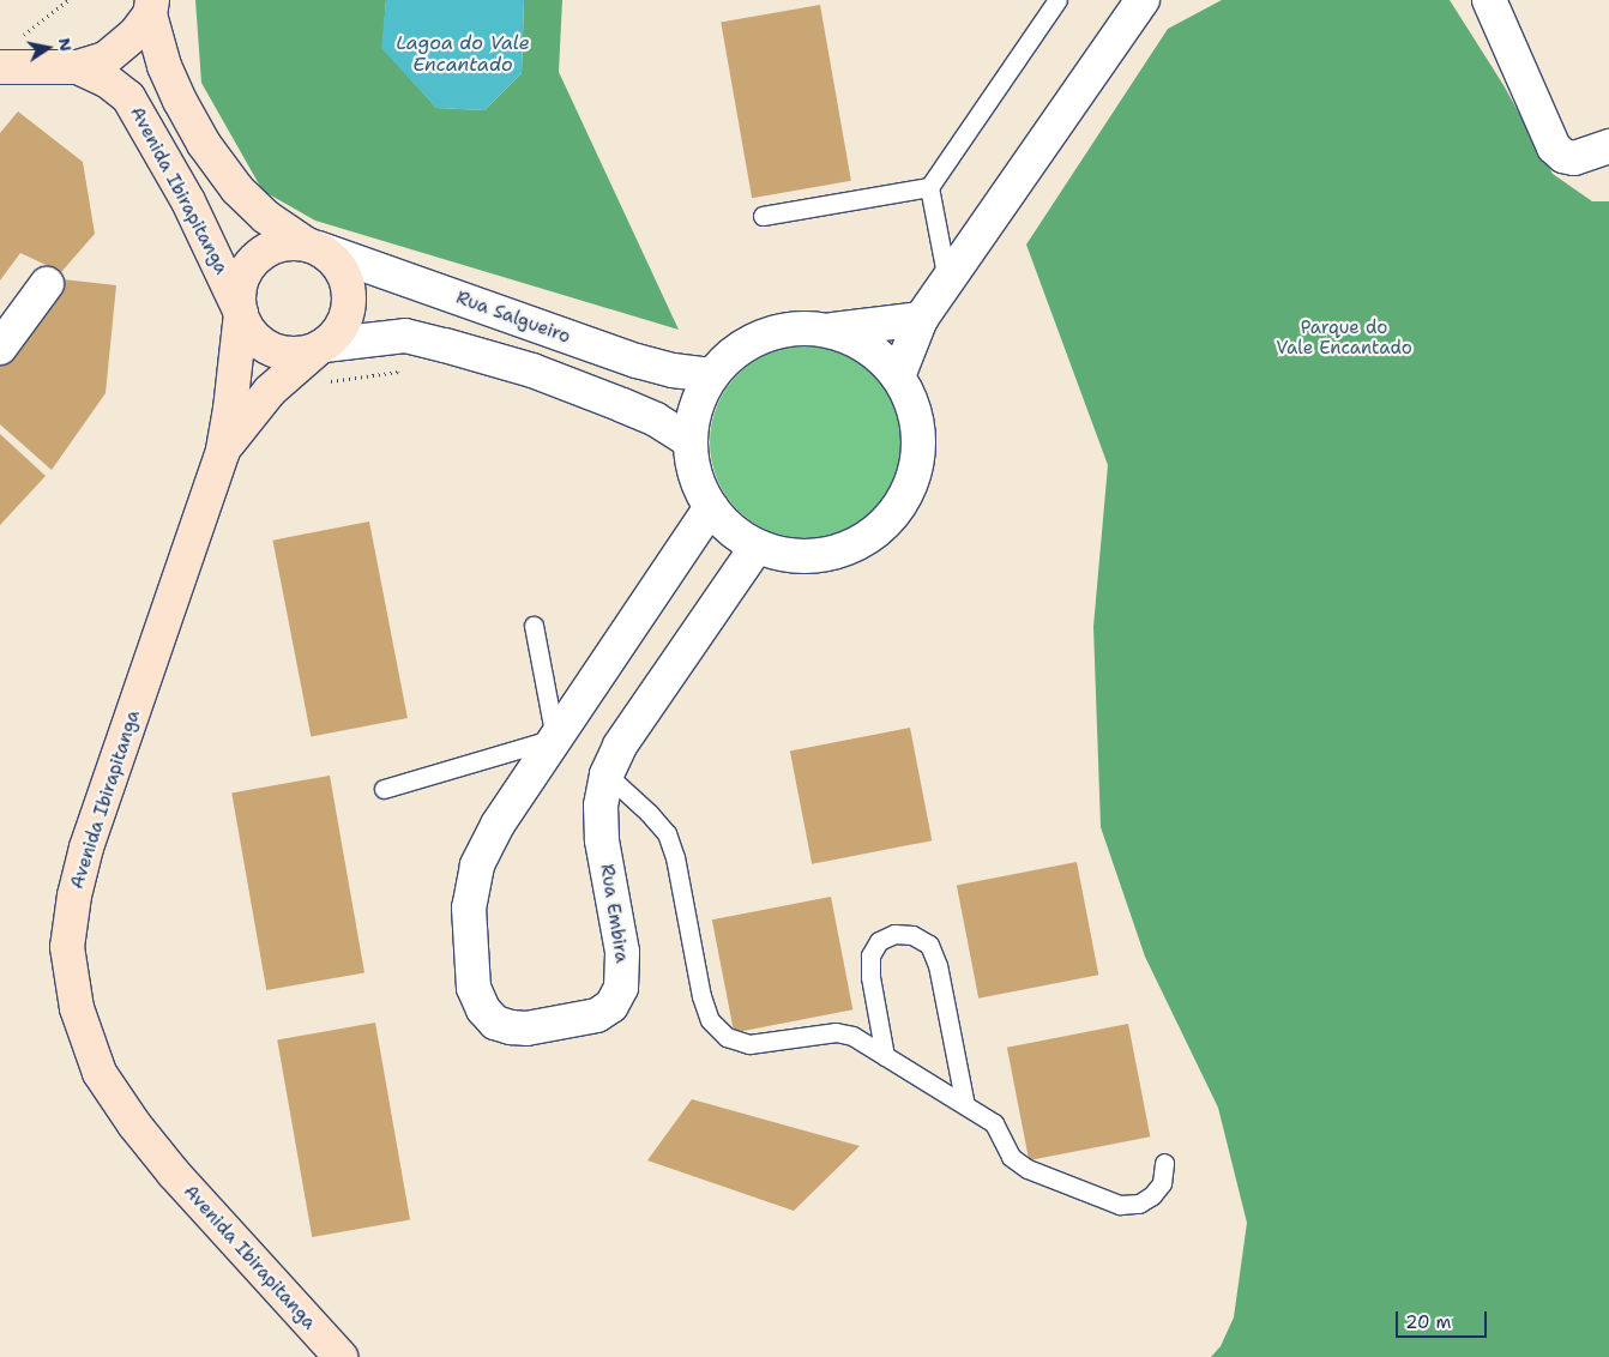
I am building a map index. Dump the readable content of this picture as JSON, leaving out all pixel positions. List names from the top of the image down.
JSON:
{
  "streets": {
    "main road": ["Avenida Ibirapitanga"],
    "street": ["Rua Salgueiro", "Rua Embira"]
  },
  "crossings": [
    ["Avenida Ibirapitanga", "Rua Salgueiro"]
  ],
  "water": ["Lagoa do Vale Encantado"],
  "parks": ["Parque do Vale Encantado"],
  "scale_bar": "20 m",
  "north": "right"
}
